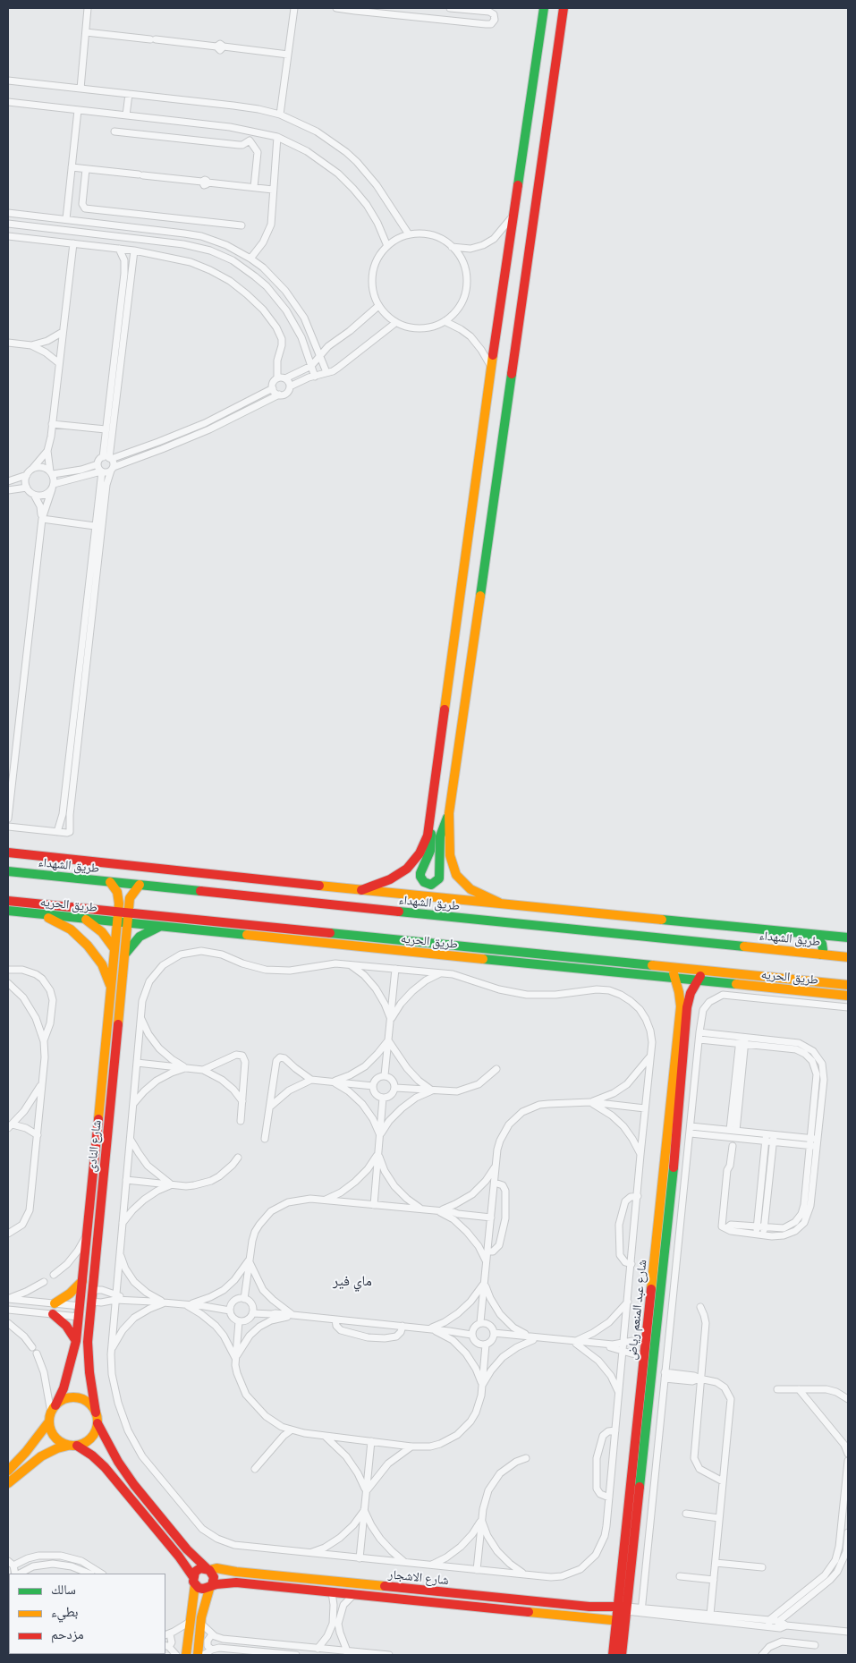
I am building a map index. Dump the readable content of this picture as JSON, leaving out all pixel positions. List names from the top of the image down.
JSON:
{
  "streets": {
    "street": [
      "طريق الشهداء",
      "طريق الحريه",
      "شارع النادى",
      "شارع عبد المنعم رياض",
      "شارع الاشجار"
    ]
  },
  "crossings": [
    ["طريق الشهداء", "شارع النادى"],
    ["طريق الحريه", "شارع النادى"],
    ["طريق الحريه", "شارع عبد المنعم رياض"],
    ["شارع عبد المنعم رياض", "شارع الاشجار"]
  ],
  "districts": ["ماي فير"],
  "legend": ["سالك", "بطيء", "مزدحم"]
}
